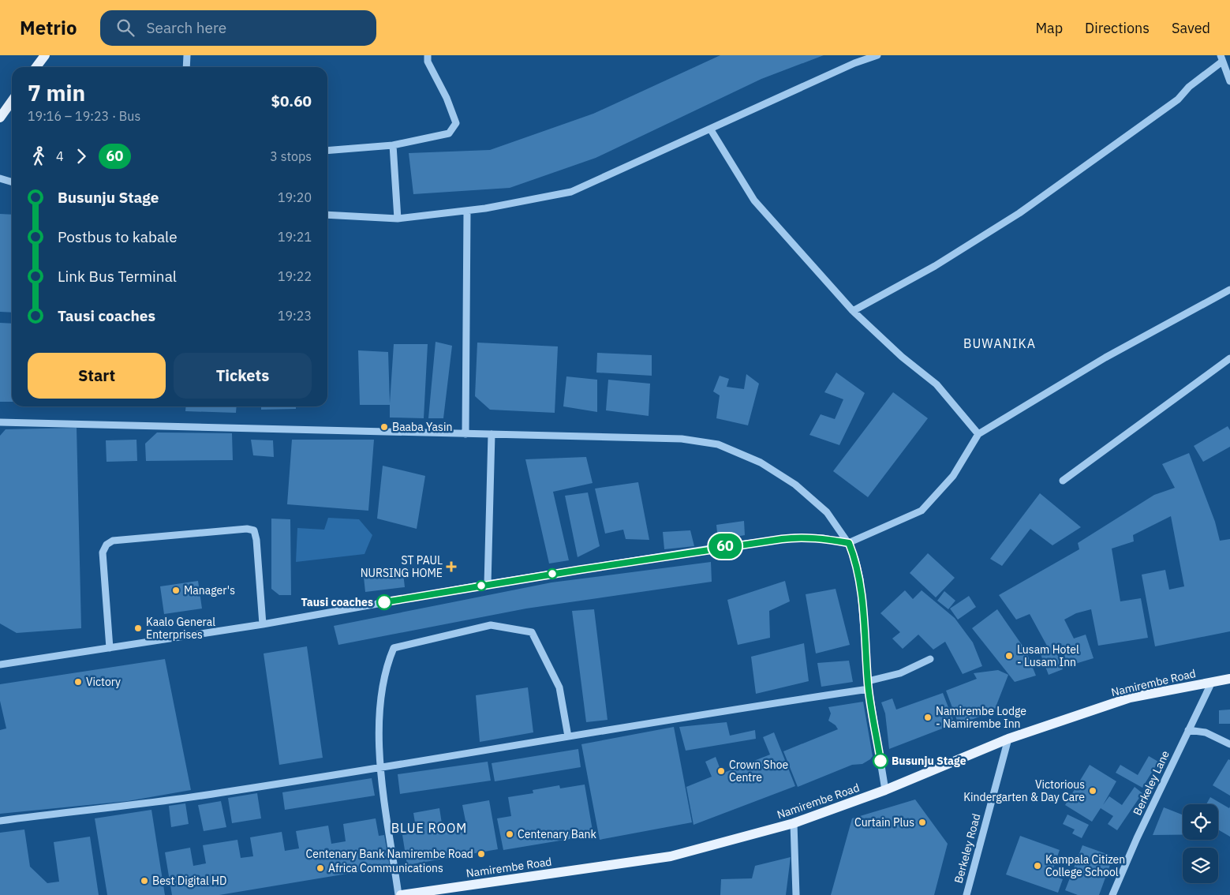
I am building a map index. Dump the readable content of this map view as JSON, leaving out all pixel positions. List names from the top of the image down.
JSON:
{
  "streets": {
    "main road": ["Namirembe Road"],
    "street": ["Berkeley Lane", "Berkeley Road"]
  },
  "crossings": [
    ["Namirembe Road", "Berkeley Lane"],
    ["Namirembe Road", "Berkeley Road"]
  ],
  "districts": ["BUWANIKA", "BLUE ROOM"],
  "places": {
    "other": [
      "Baaba Yasin",
      "Manager's",
      "Tausi coaches",
      "Kaalo General Enterprises",
      "Lusam Hotel - Lusam Inn",
      "Victory",
      "Namirembe Lodge - Namirembe Inn",
      "Busunju Stage",
      "Crown Shoe Centre",
      "Victorious Kindergarten & Day Care",
      "Curtain Plus",
      "Centenary Bank",
      "Centenary Bank Namirembe Road",
      "Kampala Citizen College School",
      "Africa Communications",
      "Best Digital HD"
    ],
    "health": ["ST PAUL NURSING HOME"]
  },
  "lines": ["bus line 60"],
  "page": {
    "header": "Metrio",
    "search": "Search here",
    "nav": ["Map", "Directions", "Saved"],
    "on_map": "60",
    "heading": ["7 min", "19:16 – 19:23 · Bus", "$0.60"],
    "legs": ["4", "60", "3 stops"],
    "list": [
      {
        "name": "Busunju Stage",
        "value": "19:20"
      },
      {
        "name": "Postbus to kabale",
        "value": "19:21"
      },
      {
        "name": "Link Bus Terminal",
        "value": "19:22"
      },
      {
        "name": "Tausi coaches",
        "value": "19:23"
      }
    ],
    "buttons": ["Start", "Tickets"]
  }
}
